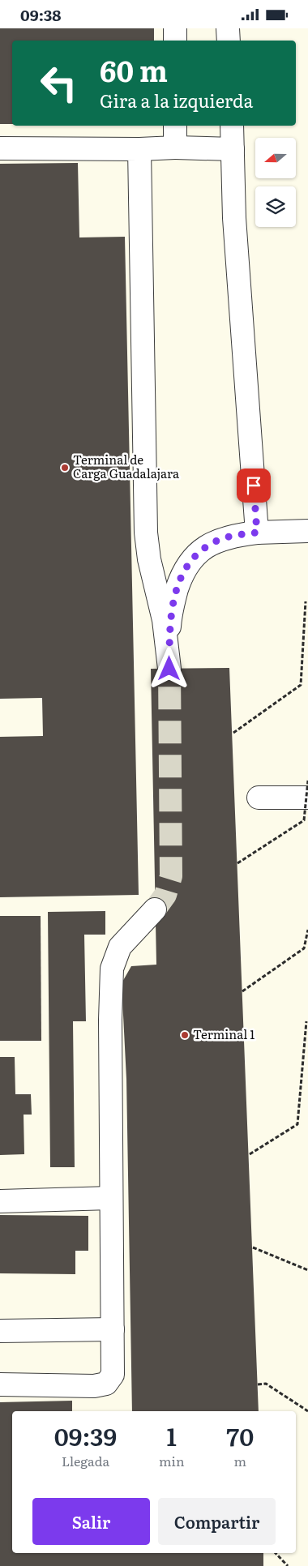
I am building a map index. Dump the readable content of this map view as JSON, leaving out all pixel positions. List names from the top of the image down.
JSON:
{
  "places": ["Terminal de Carga Guadalajara", "Terminal 1"],
  "north": "left",
  "page": {
    "status": "09:38",
    "turn": ["60 m", "Gira a la izquierda"],
    "eta": [
      "09:39",
      "Llegada",
      "1",
      "min",
      "70",
      "m"
    ],
    "buttons": ["Salir", "Compartir"]
  }
}
